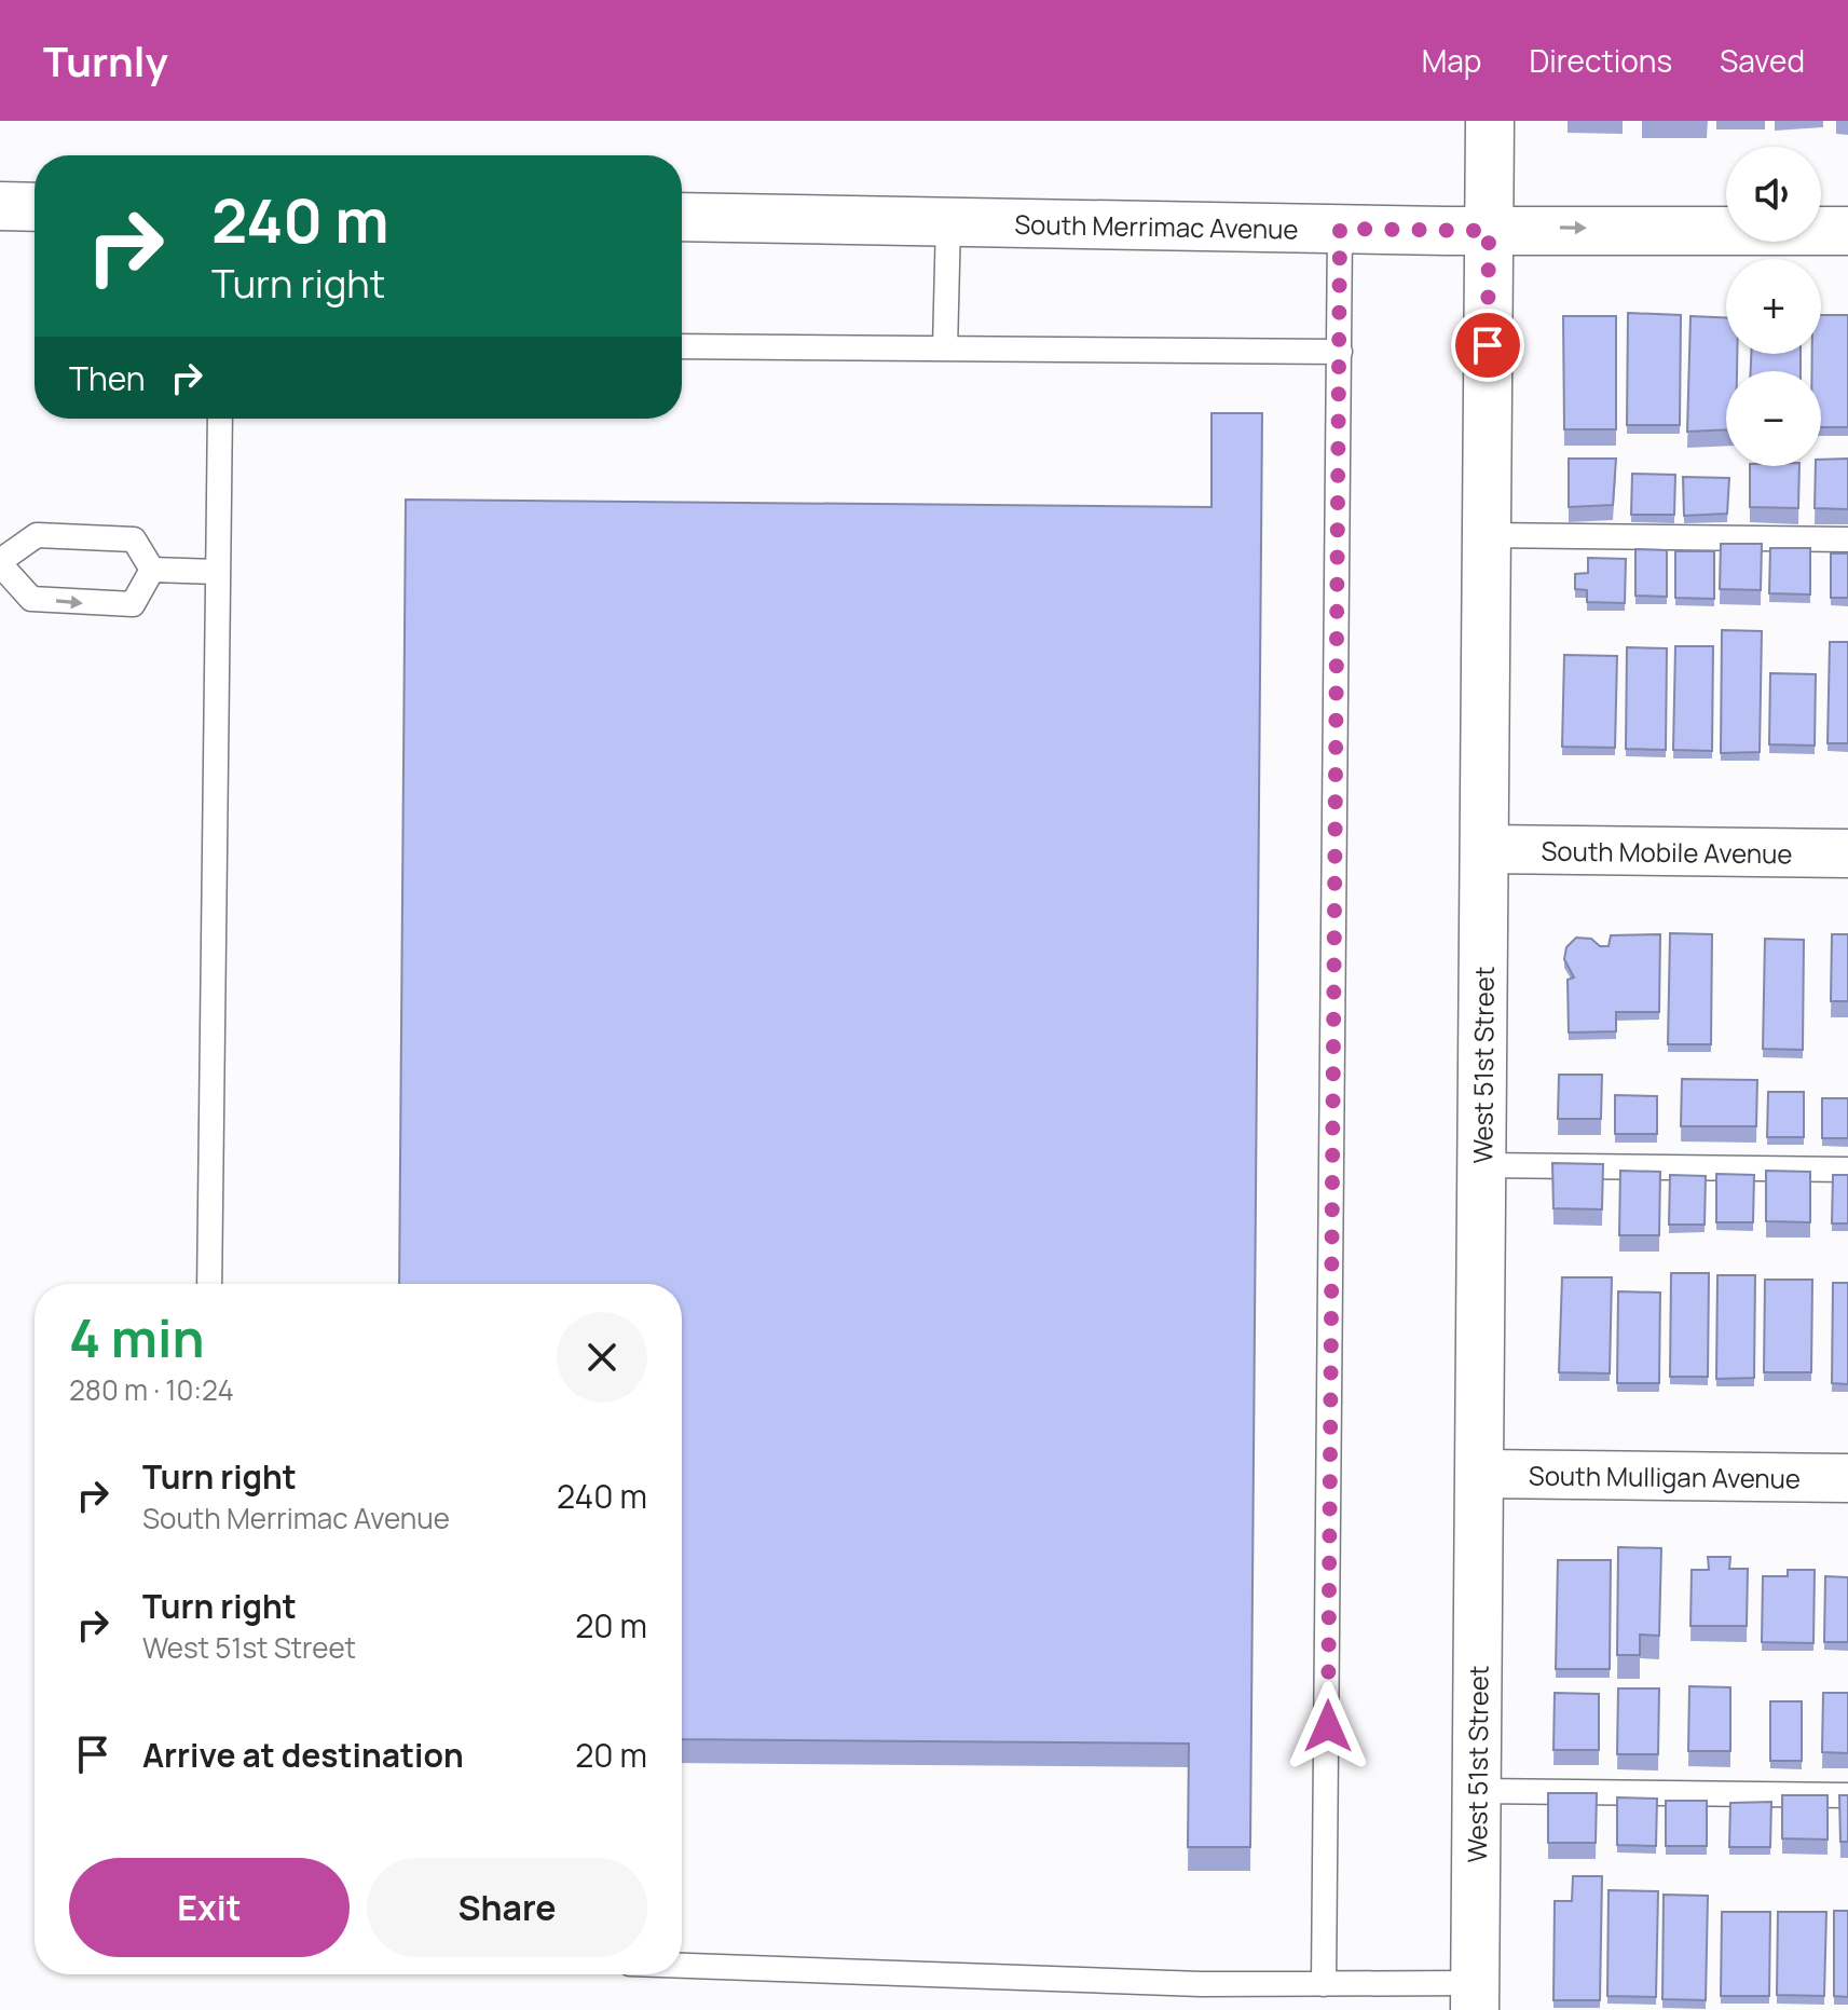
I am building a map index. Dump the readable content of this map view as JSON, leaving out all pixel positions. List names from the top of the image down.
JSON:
{
  "streets": {
    "street": [
      "South Merrimac Avenue",
      "South Mobile Avenue",
      "West 51st Street",
      "South Mulligan Avenue"
    ]
  },
  "crossings": [
    ["South Merrimac Avenue", "West 51st Street"],
    ["South Mobile Avenue", "West 51st Street"],
    ["West 51st Street", "South Mulligan Avenue"]
  ],
  "page": {
    "header": "Turnly",
    "nav": ["Map", "Directions", "Saved"],
    "map_buttons": ["+", "−"],
    "turn": ["240 m", "Turn right"],
    "then": "Then",
    "heading": ["4 min", "280 m · 10:24"],
    "list": [
      {
        "name": "Turn right",
        "note": "South Merrimac Avenue",
        "value": "240 m"
      },
      {
        "name": "Turn right",
        "note": "West 51st Street",
        "value": "20 m"
      },
      {
        "name": "Arrive at destination",
        "value": "20 m"
      }
    ],
    "buttons": ["Exit", "Share"]
  }
}
